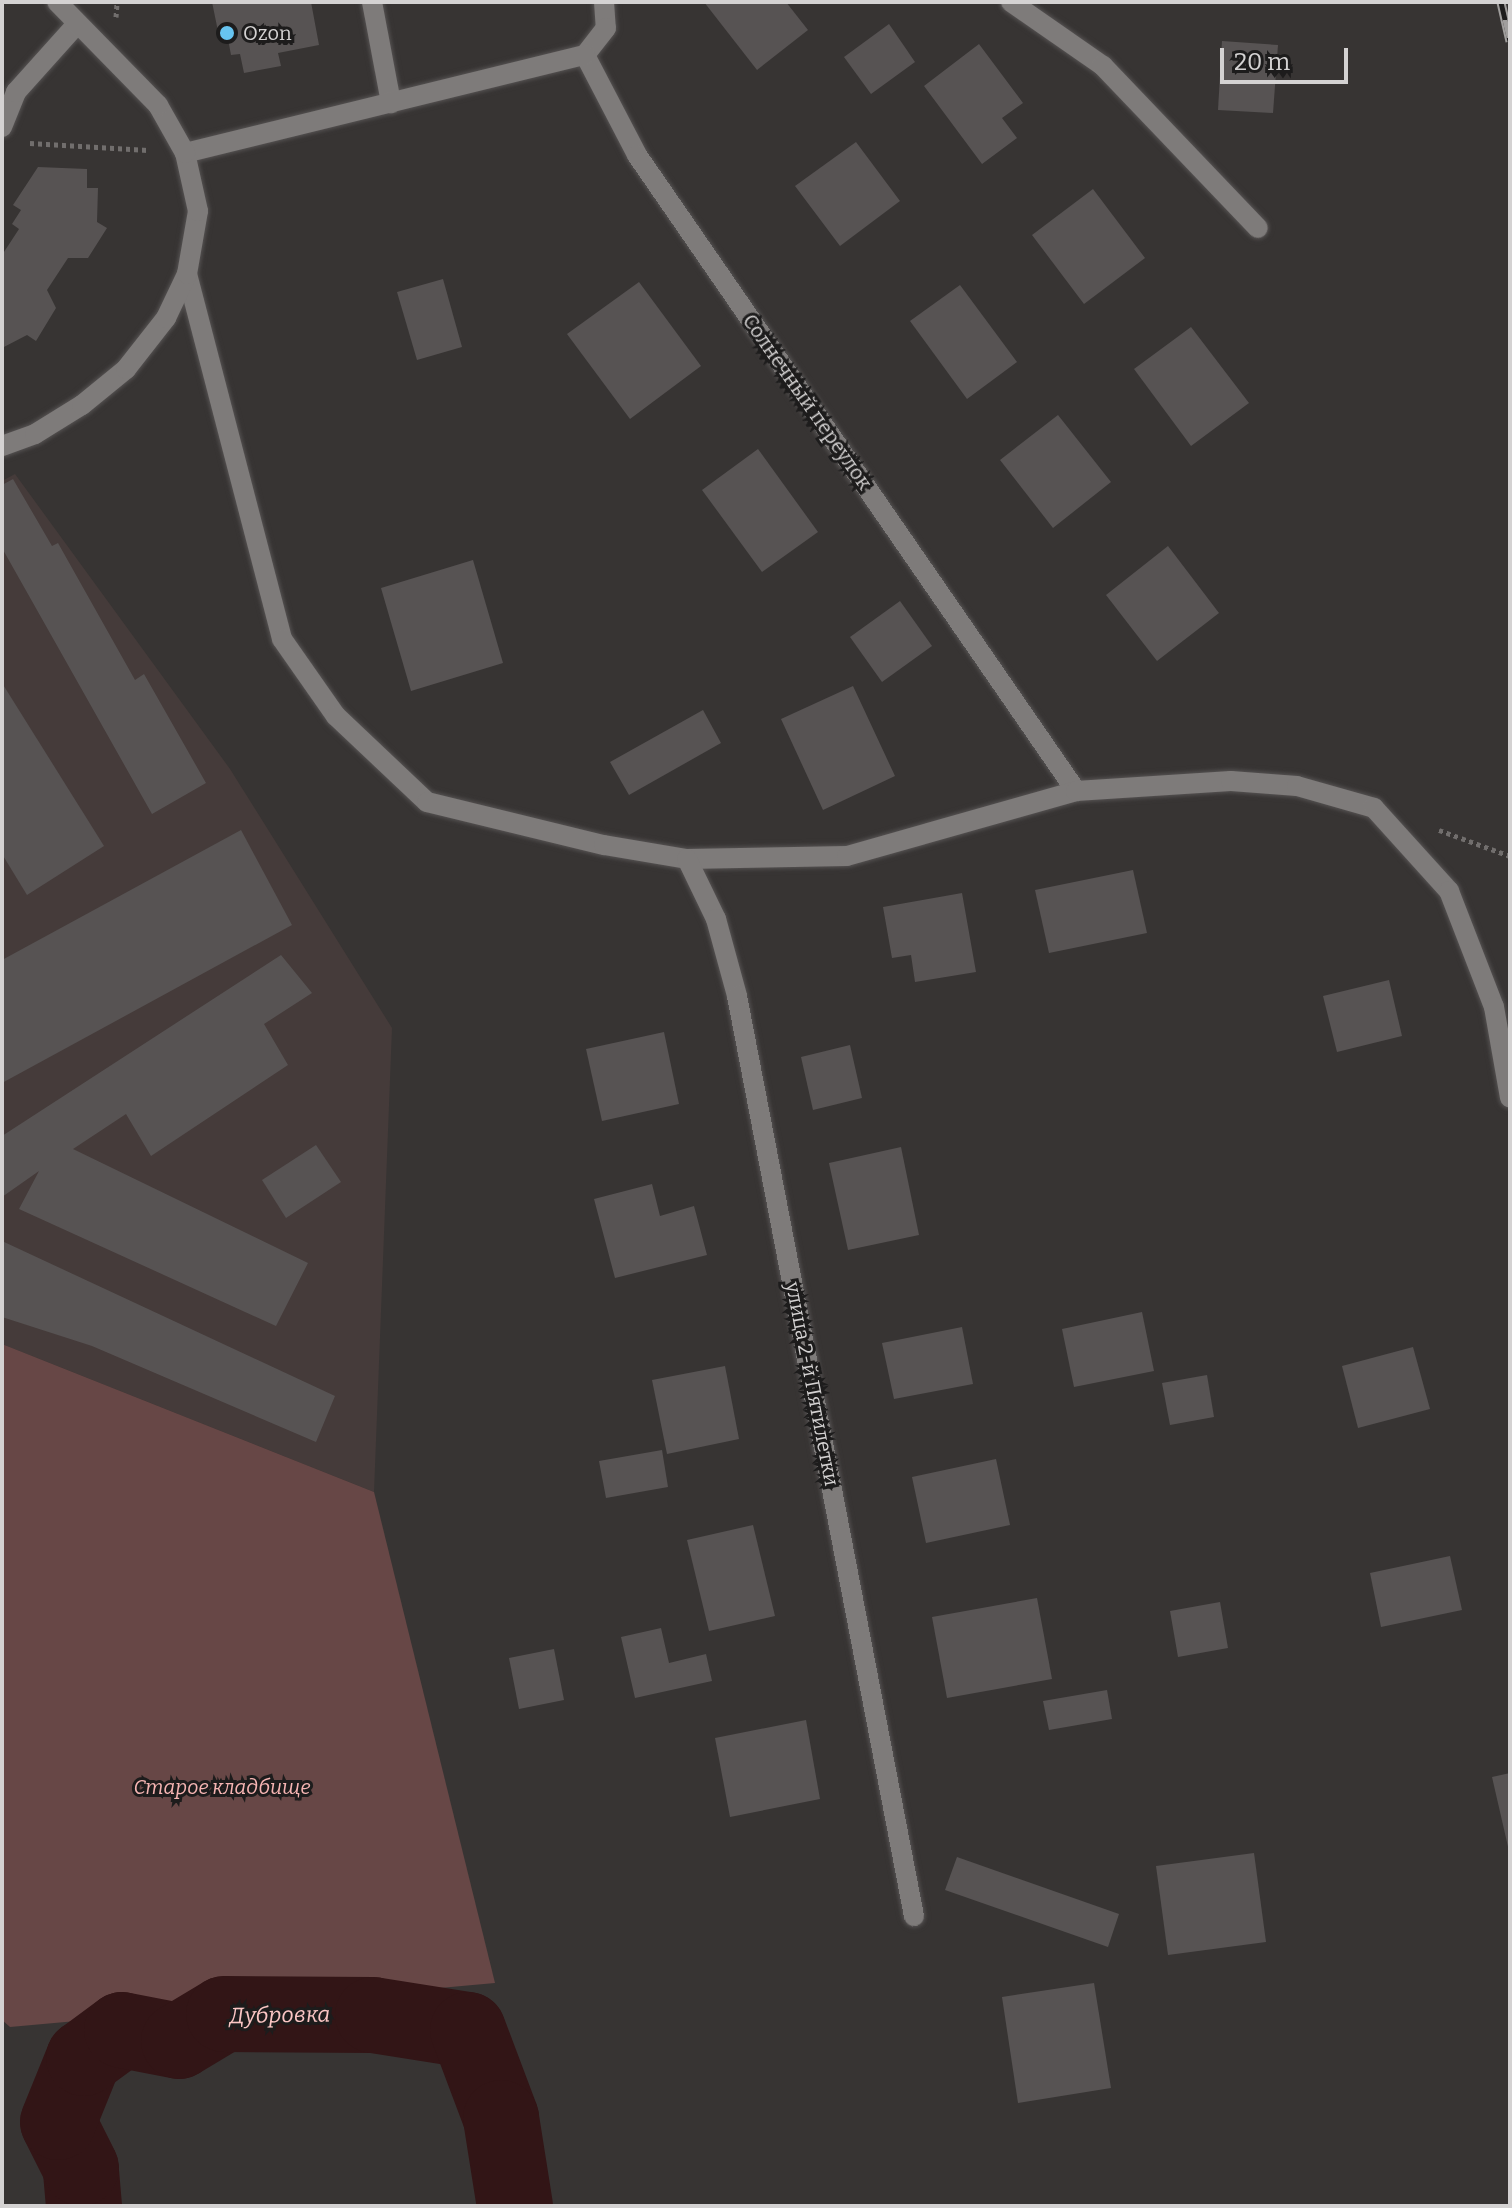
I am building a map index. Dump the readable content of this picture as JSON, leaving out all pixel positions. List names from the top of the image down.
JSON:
{
  "streets": {
    "street": ["Солнечный переулок", "улица 2-й Пятилетки"]
  },
  "water": ["Дубровка"],
  "parks": ["Старое кладбище"],
  "places": ["Ozon"],
  "scale_bar": "20 m"
}
